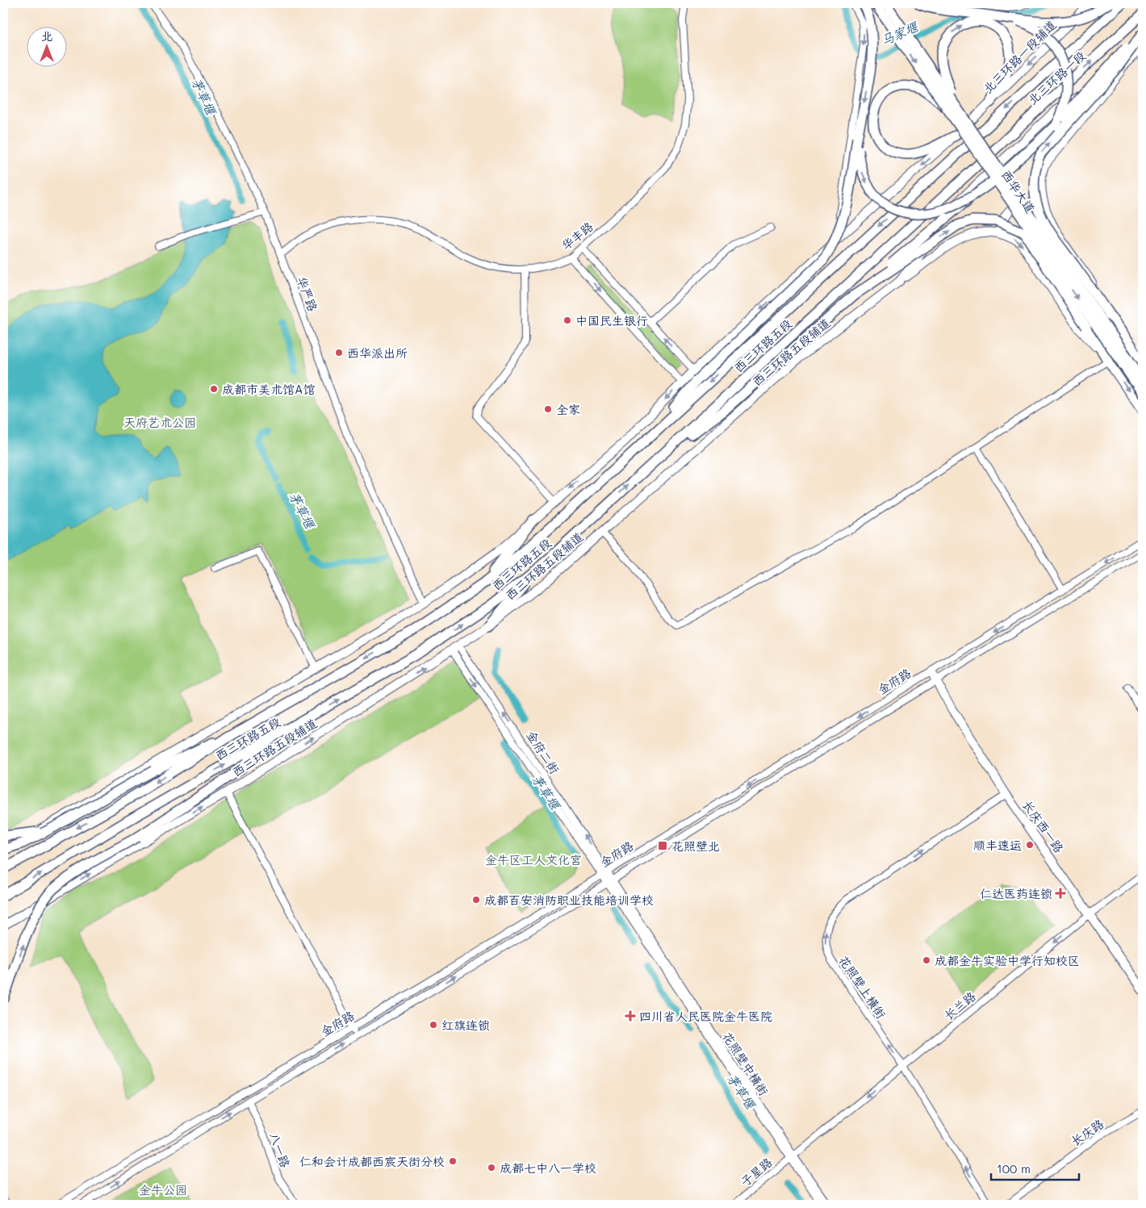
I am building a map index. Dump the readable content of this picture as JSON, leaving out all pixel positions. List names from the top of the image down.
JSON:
{
  "streets": {
    "highway": ["北三环路一段", "西华大道", "西三环路五段"],
    "main road": ["北三环路一段辅道", "西三环路五段辅道", "长庆西一路"],
    "street": [
      "华丰路",
      "华严路",
      "金府路",
      "金府二街",
      "花照壁上横街",
      "长兰路",
      "花照壁中横街",
      "长庆路",
      "八一路",
      "子星路"
    ]
  },
  "crossings": [
    ["北三环路一段", "西三环路五段"],
    ["华丰路", "华严路"],
    ["西三环路五段辅道", "金府二街"],
    ["金府路", "金府二街"],
    ["金府路", "长庆西一路"],
    ["金府路", "花照壁中横街"],
    ["金府路", "八一路"],
    ["金府二街", "花照壁中横街"],
    ["长庆西一路", "花照壁上横街"],
    ["长庆西一路", "长兰路"],
    ["花照壁上横街", "长兰路"],
    ["长兰路", "花照壁中横街"],
    ["长兰路", "子星路"],
    ["花照壁中横街", "子星路"]
  ],
  "one_way": ["长兰路"],
  "water": ["马家堰", "茅草堰"],
  "parks": ["天府艺术公园", "金牛区工人文化宫", "金牛公园"],
  "places": {
    "other": [
      "中国民生银行",
      "西华派出所",
      "成都市美术馆A馆",
      "全家",
      "顺丰速运",
      "成都百安消防职业技能培训学校",
      "成都金牛实验中学行知校区",
      "红旗连锁",
      "仁和会计成都西宸天街分校",
      "成都七中八一学校"
    ],
    "transit": ["花照壁北"],
    "health": ["仁达医药连锁", "四川省人民医院金牛医院"]
  },
  "scale_bar": "100 m",
  "north": "top"
}
